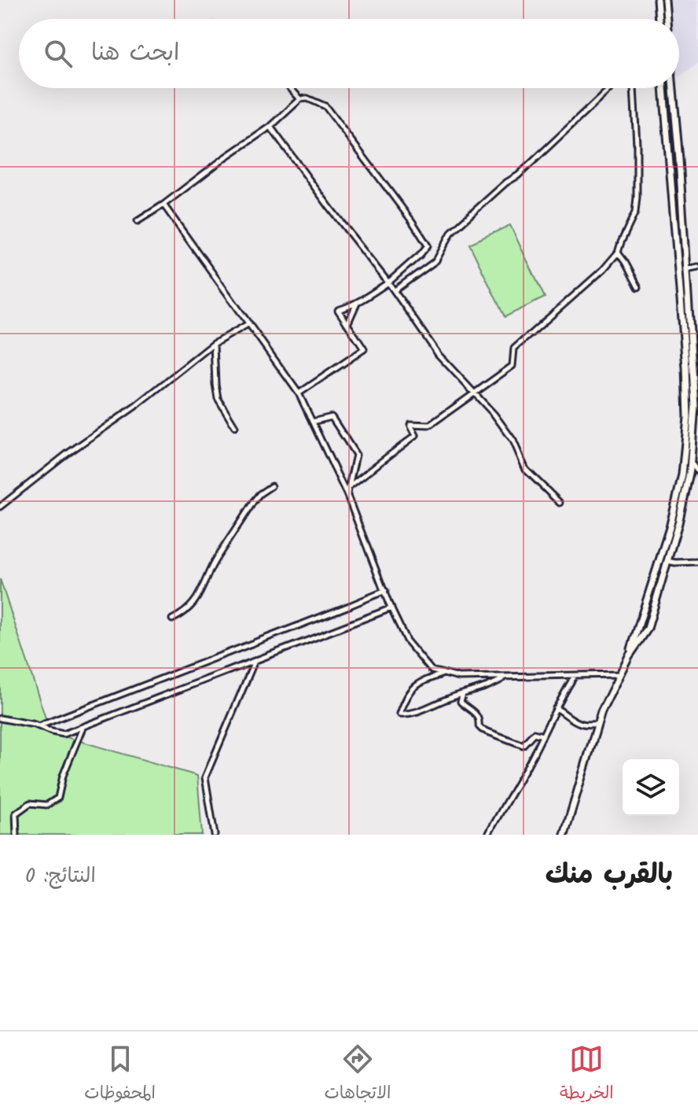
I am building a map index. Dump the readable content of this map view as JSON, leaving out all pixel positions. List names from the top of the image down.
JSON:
{
  "page": {
    "search": "ابحث هنا",
    "heading": ["بالقرب منك", "النتائج: 0"],
    "nav": ["الخريطة", "الاتجاهات", "المحفوظات"]
  }
}
